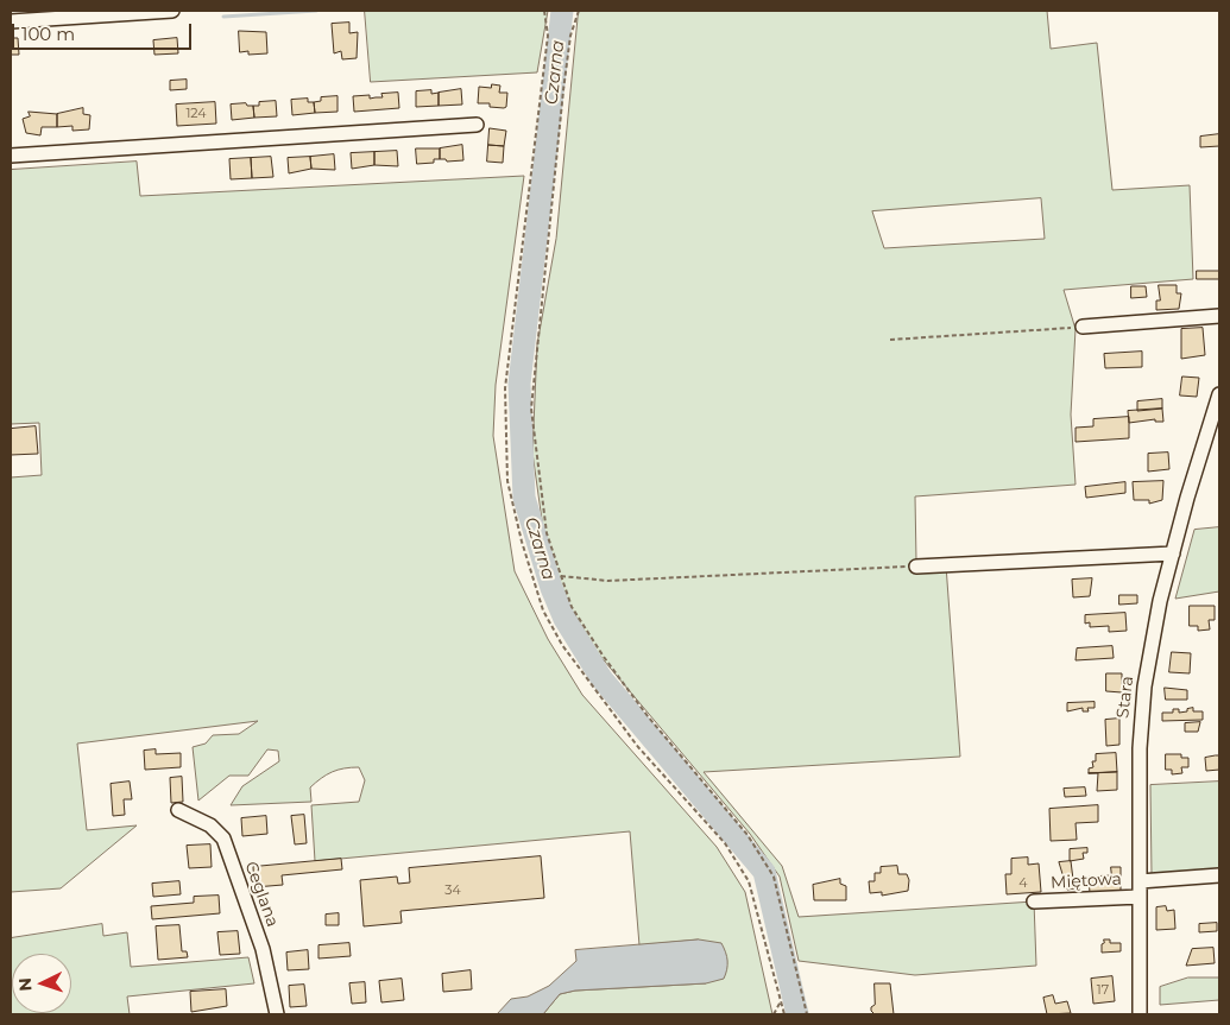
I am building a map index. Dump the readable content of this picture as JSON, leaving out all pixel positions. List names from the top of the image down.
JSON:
{
  "streets": {
    "street": ["Stara", "Miętowa", "Ceglana"]
  },
  "crossings": [
    ["Stara", "Miętowa"]
  ],
  "water": ["Czarna"],
  "house_numbers": [
    "124",
    "4",
    "34",
    "17"
  ],
  "scale_bar": "100 m",
  "north": "left"
}
